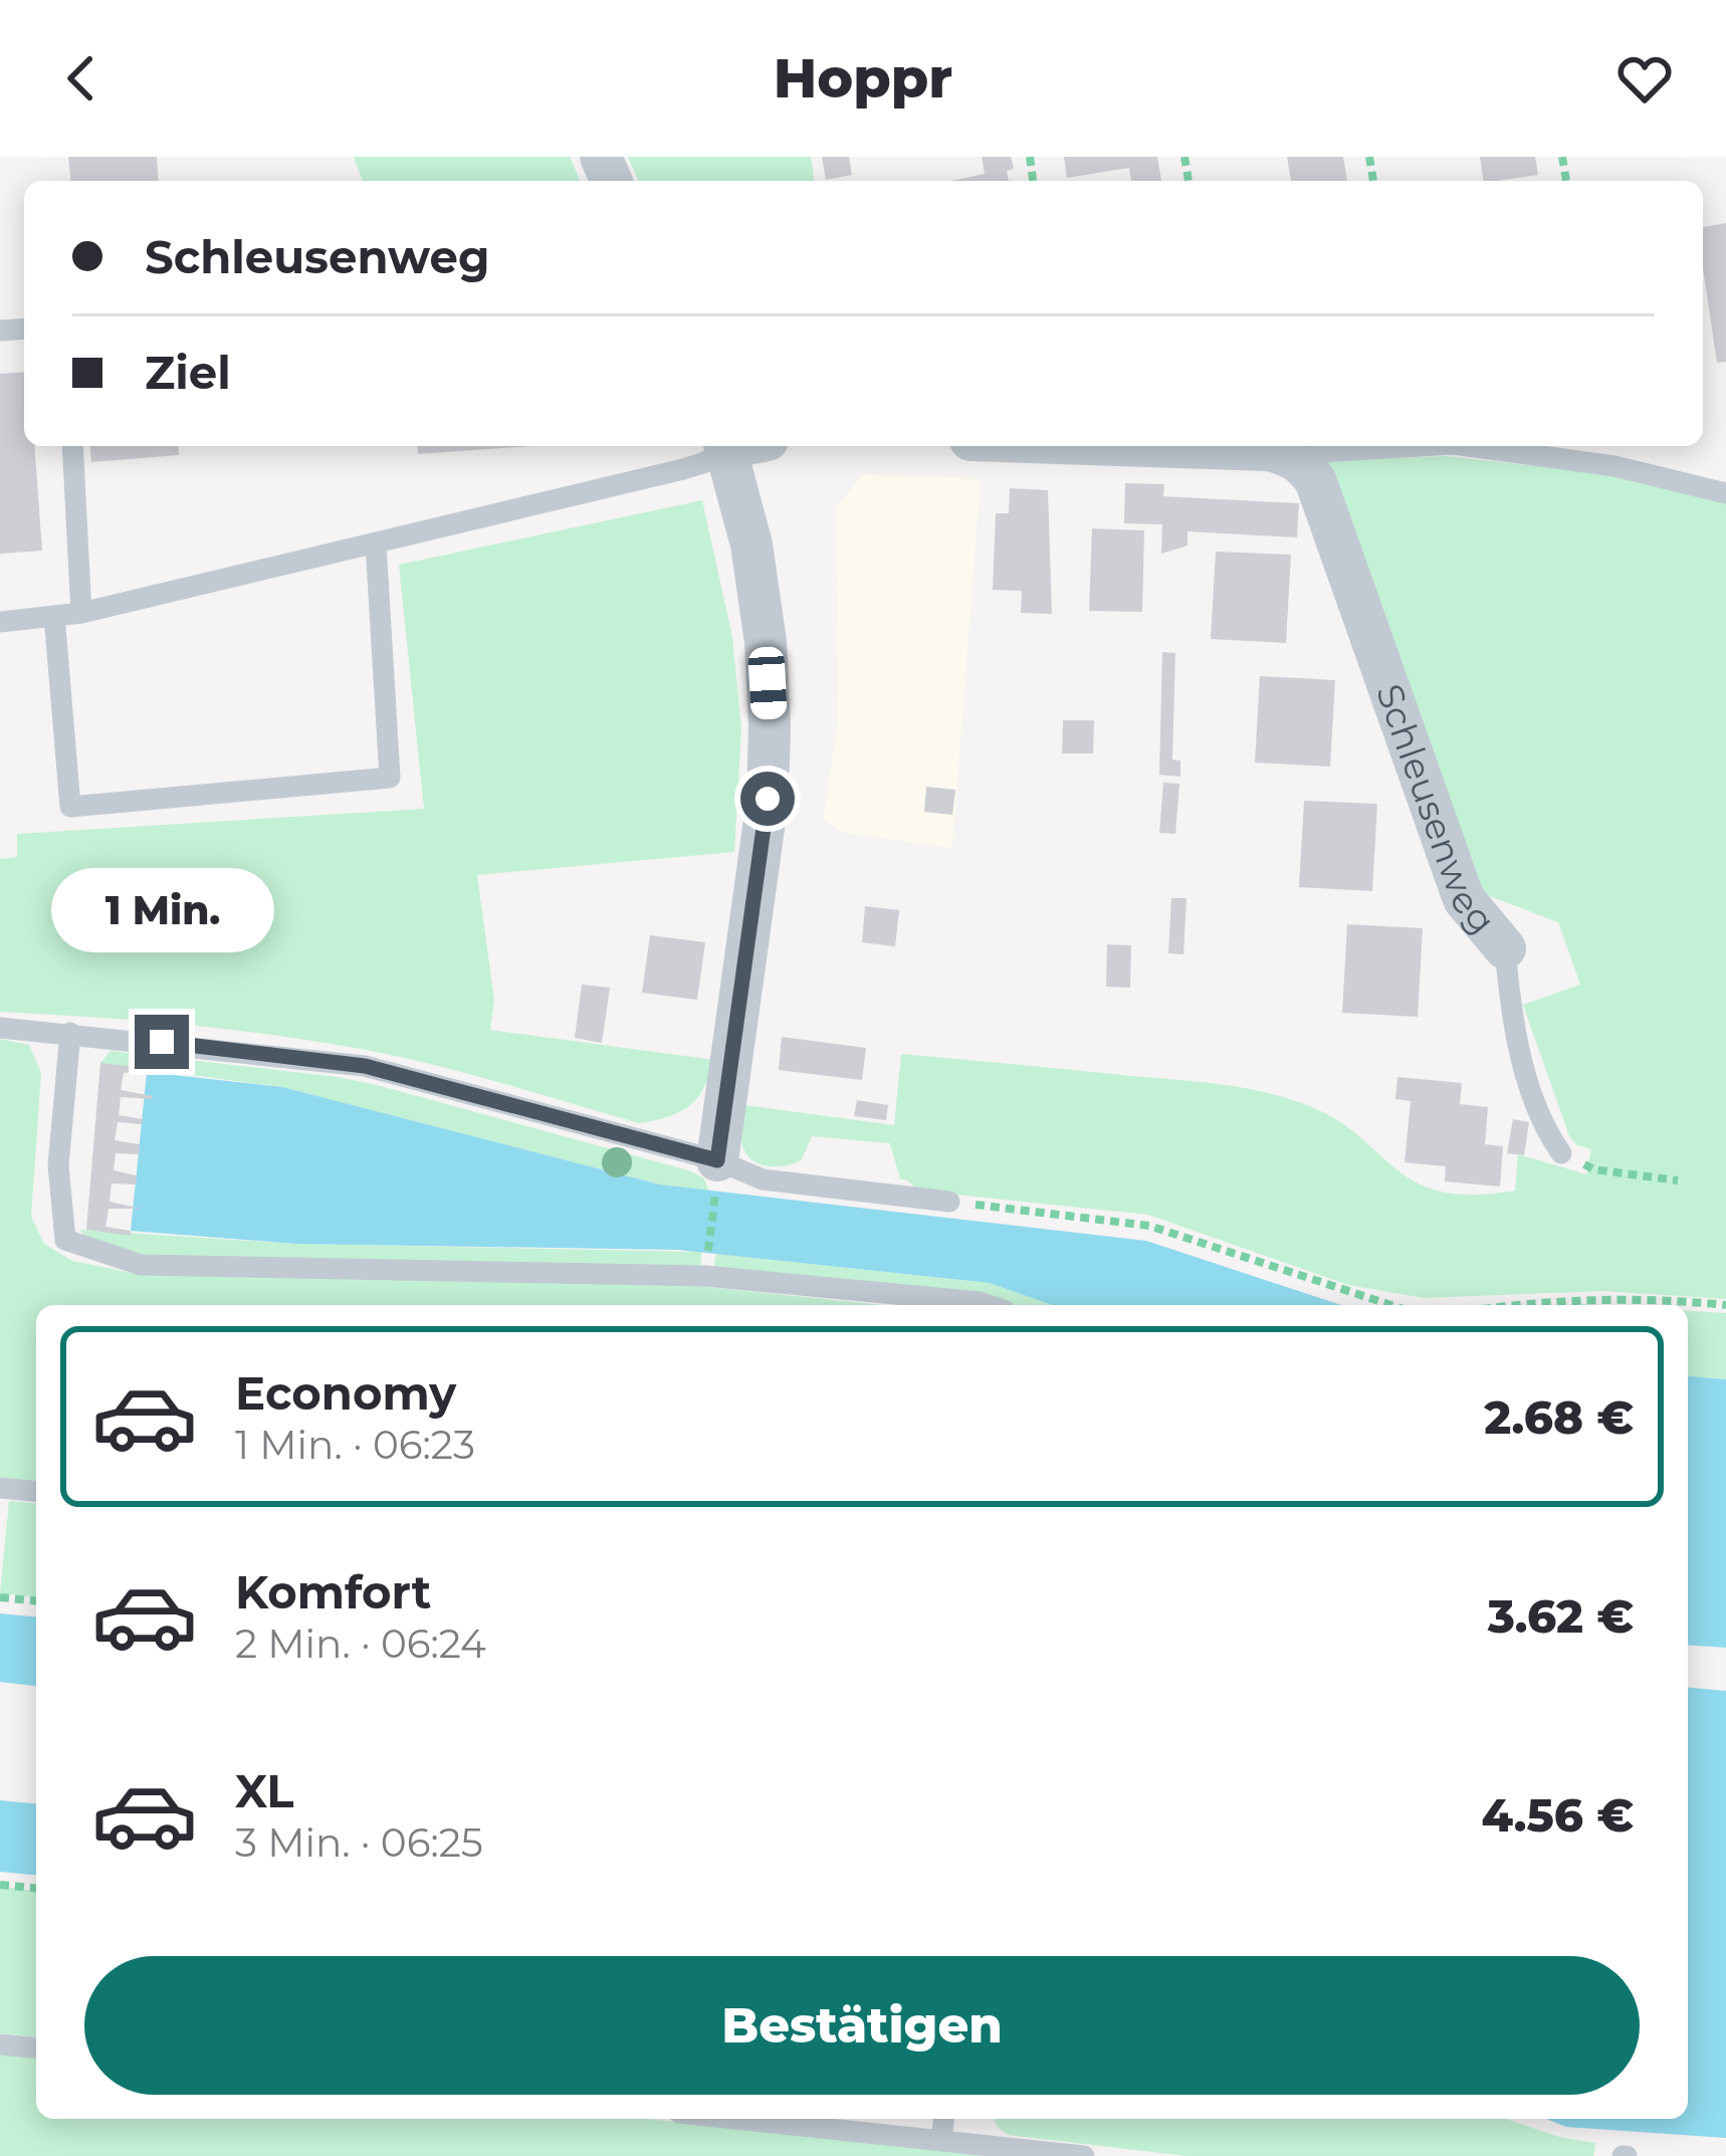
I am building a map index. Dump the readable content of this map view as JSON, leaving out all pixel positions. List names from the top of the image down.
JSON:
{
  "streets": {
    "street": ["Schleusenweg"]
  },
  "page": {
    "header": "Hoppr",
    "banner": ["Schleusenweg", "Ziel"],
    "bubble": "1 Min.",
    "list": [
      {
        "name": "Economy",
        "note": "1 Min. · 06:23",
        "value": "2.68 €"
      },
      {
        "name": "Komfort",
        "note": "2 Min. · 06:24",
        "value": "3.62 €"
      },
      {
        "name": "XL",
        "note": "3 Min. · 06:25",
        "value": "4.56 €"
      }
    ],
    "buttons": "Bestätigen"
  }
}
